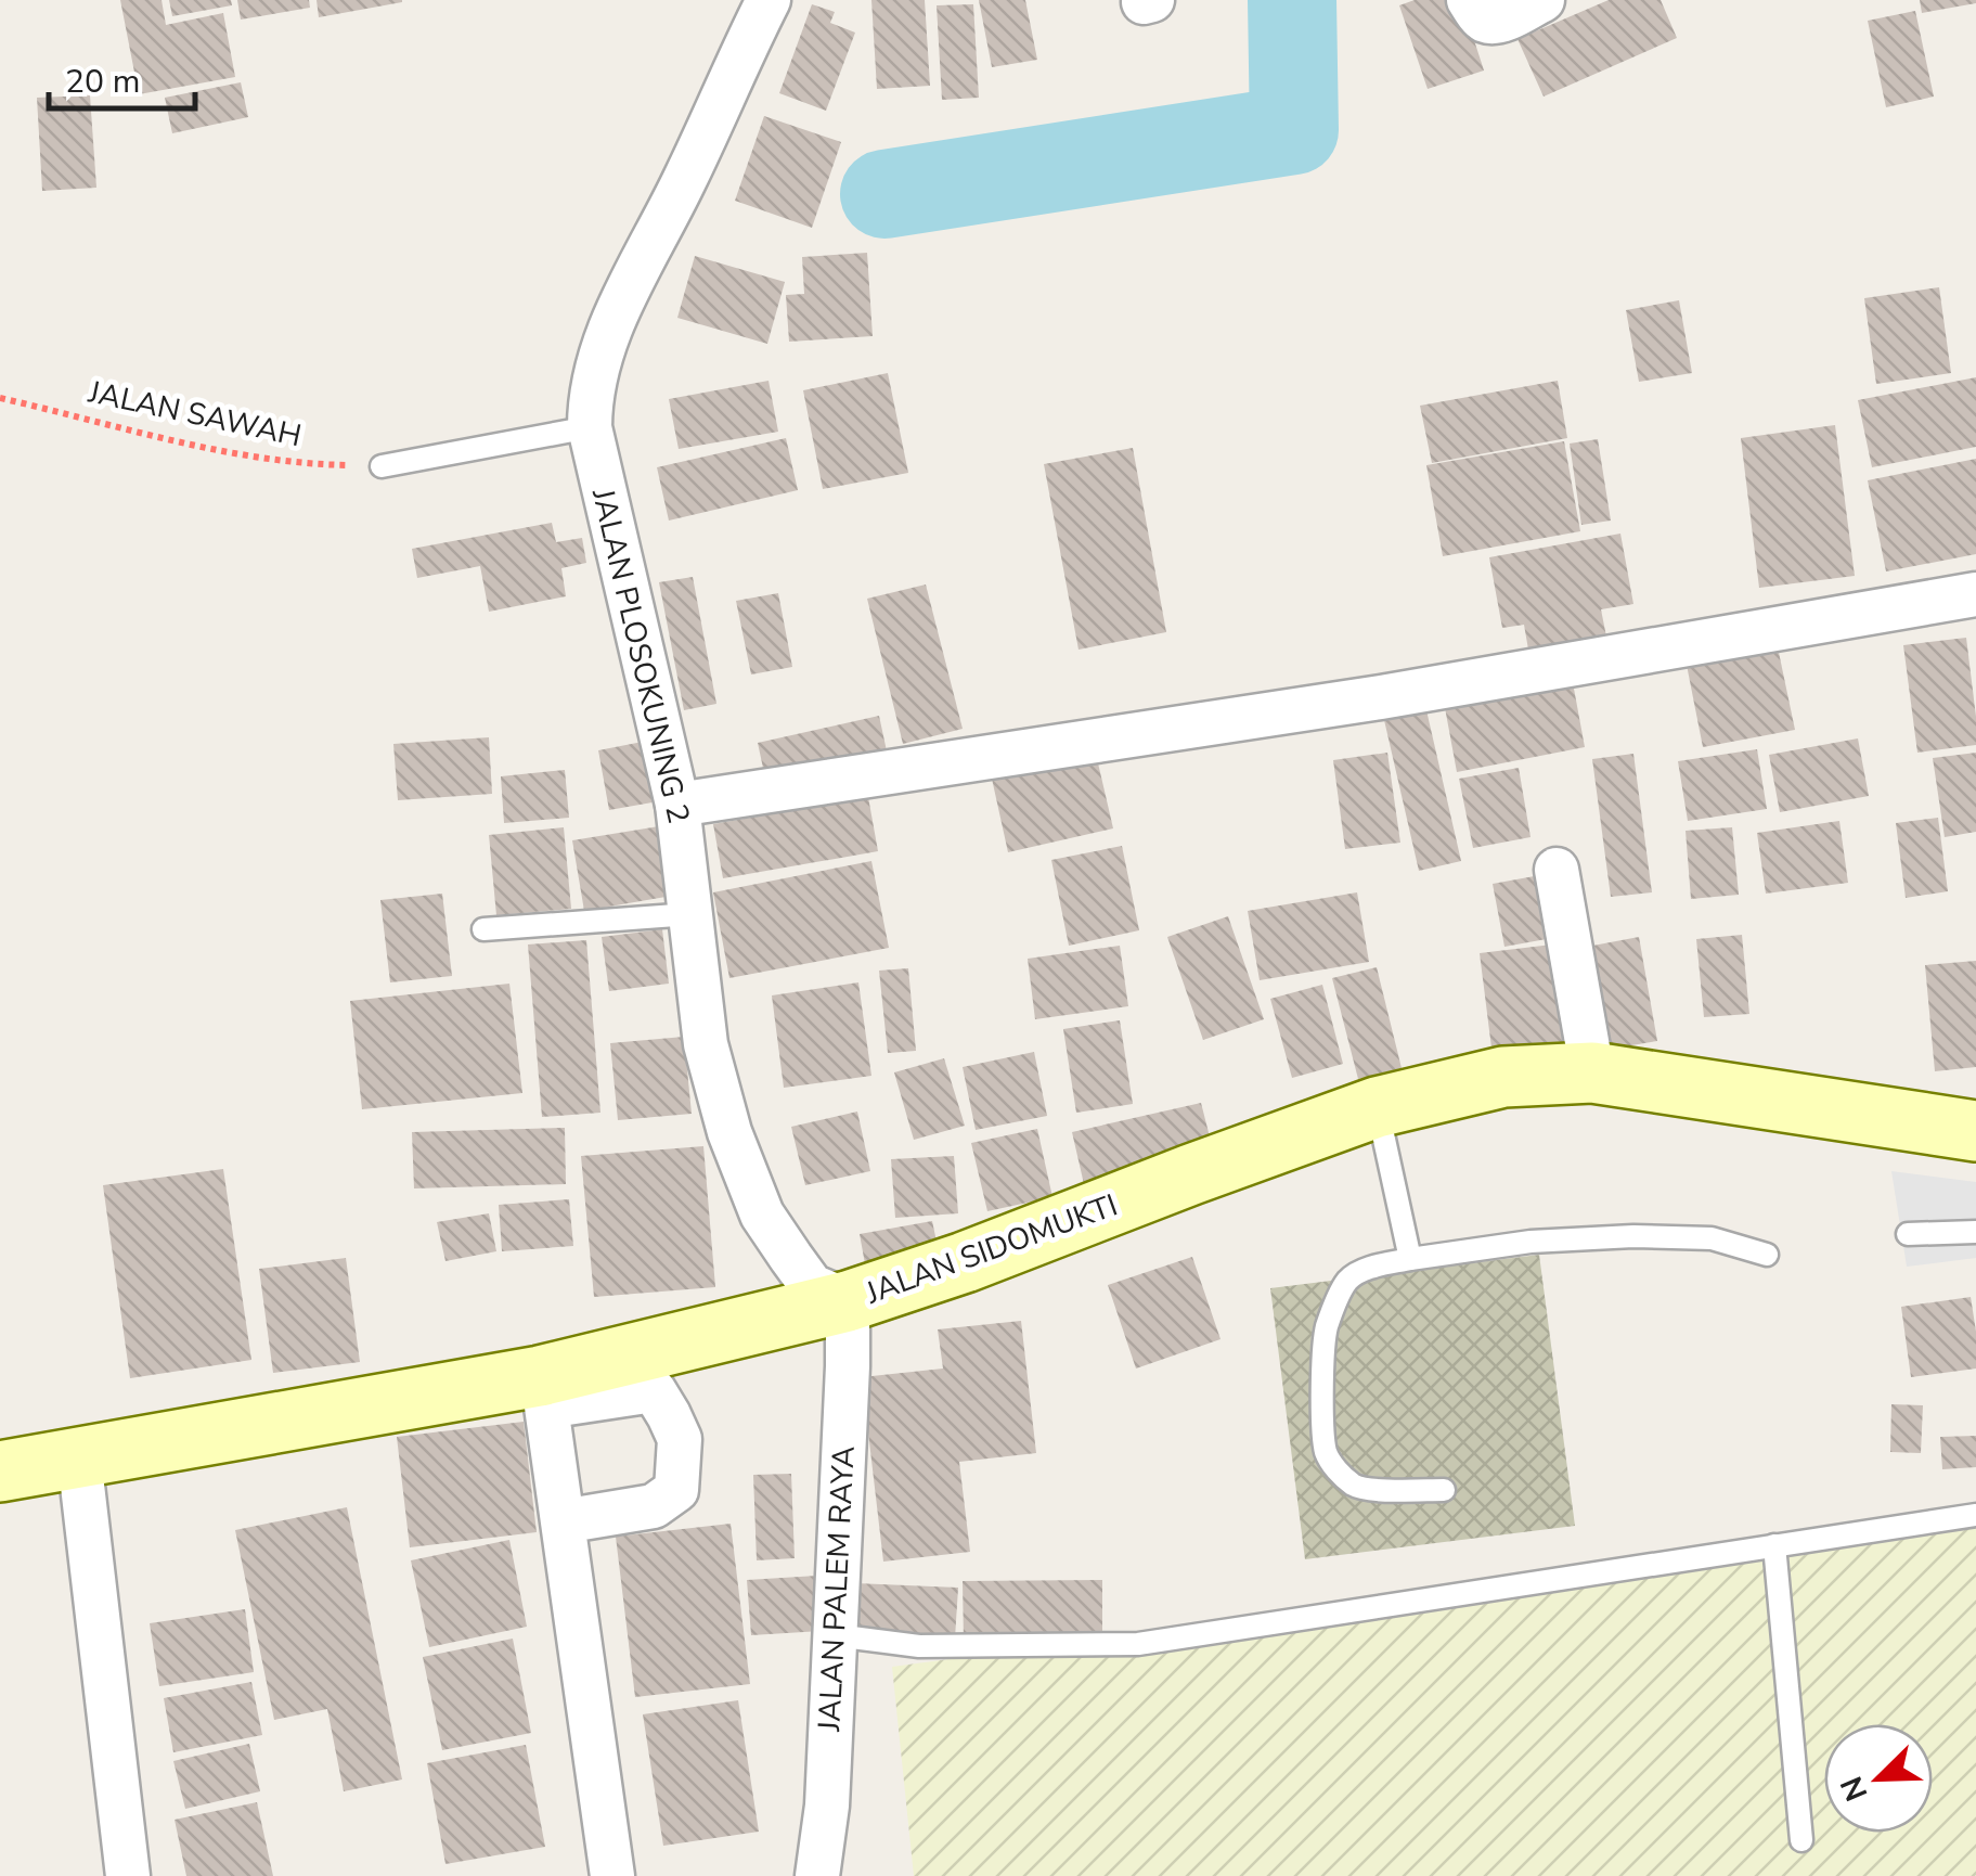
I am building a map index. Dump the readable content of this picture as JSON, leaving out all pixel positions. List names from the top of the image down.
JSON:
{
  "streets": {
    "main road": ["JALAN SIDOMUKTI"],
    "street": ["JALAN PLOSOKUNING 2", "JALAN PALEM RAYA"],
    "path": ["JALAN SAWAH"]
  },
  "crossings": [
    ["JALAN PLOSOKUNING 2", "JALAN SIDOMUKTI"],
    ["JALAN PLOSOKUNING 2", "JALAN PALEM RAYA"],
    ["JALAN SIDOMUKTI", "JALAN PALEM RAYA"]
  ],
  "scale_bar": "20 m",
  "north": "bottom left"
}
